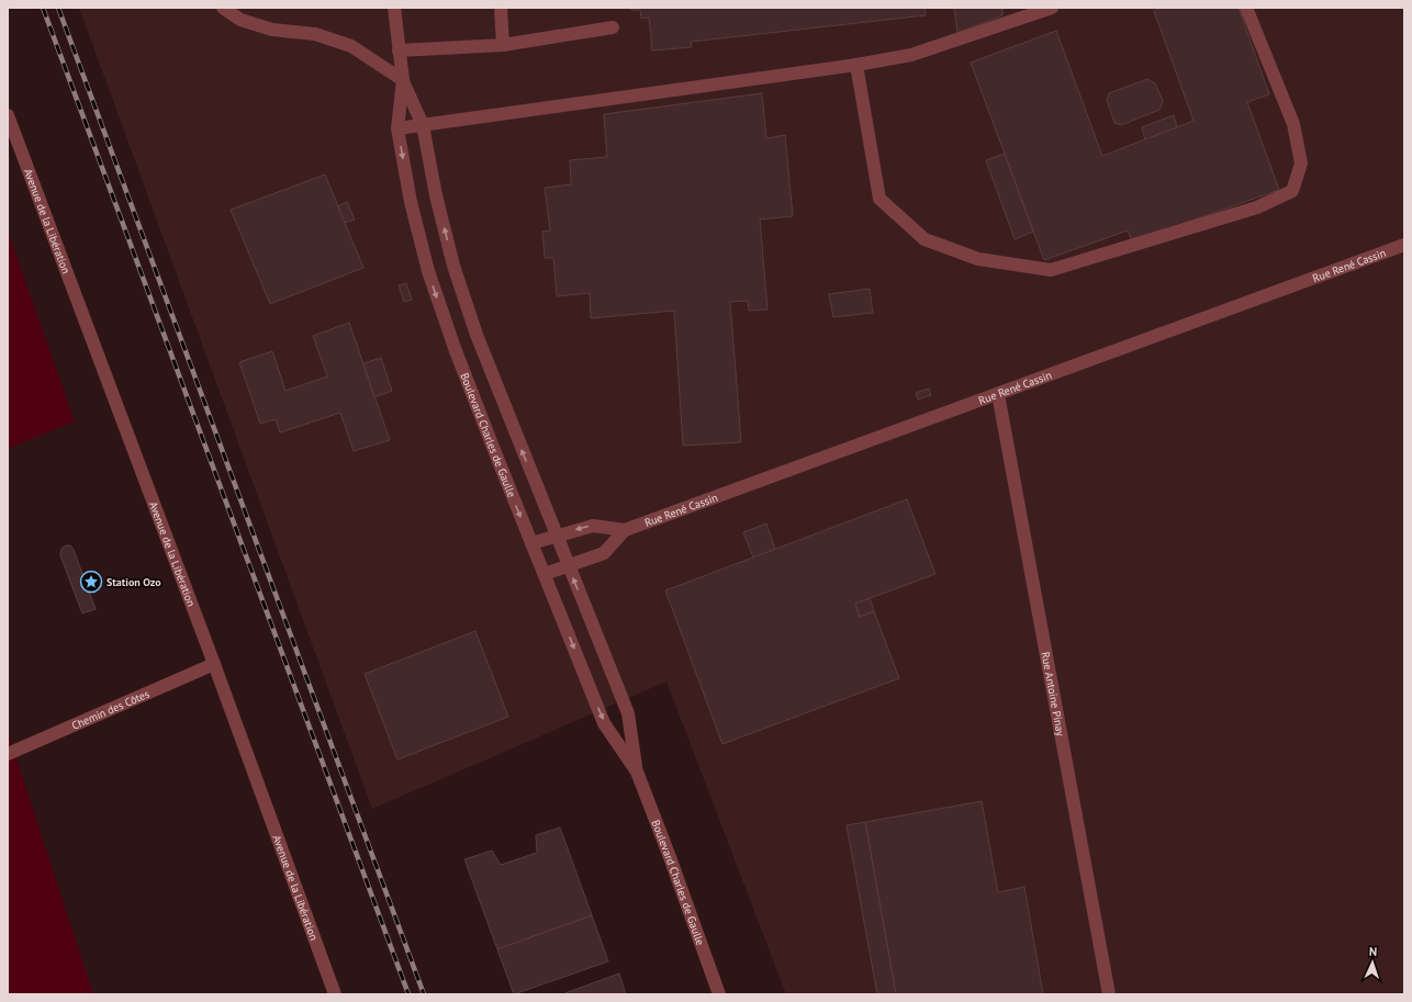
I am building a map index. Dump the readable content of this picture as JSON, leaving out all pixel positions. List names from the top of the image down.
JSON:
{
  "streets": {
    "street": [
      "Avenue de la Libération",
      "Rue René Cassin",
      "Boulevard Charles de Gaulle",
      "Rue Antoine Pinay",
      "Chemin des Côtes"
    ]
  },
  "crossings": [
    ["Avenue de la Libération", "Chemin des Côtes"],
    ["Rue René Cassin", "Boulevard Charles de Gaulle"],
    ["Rue René Cassin", "Rue Antoine Pinay"]
  ],
  "places": {
    "place": ["Station Ozo"]
  },
  "north": "top"
}
